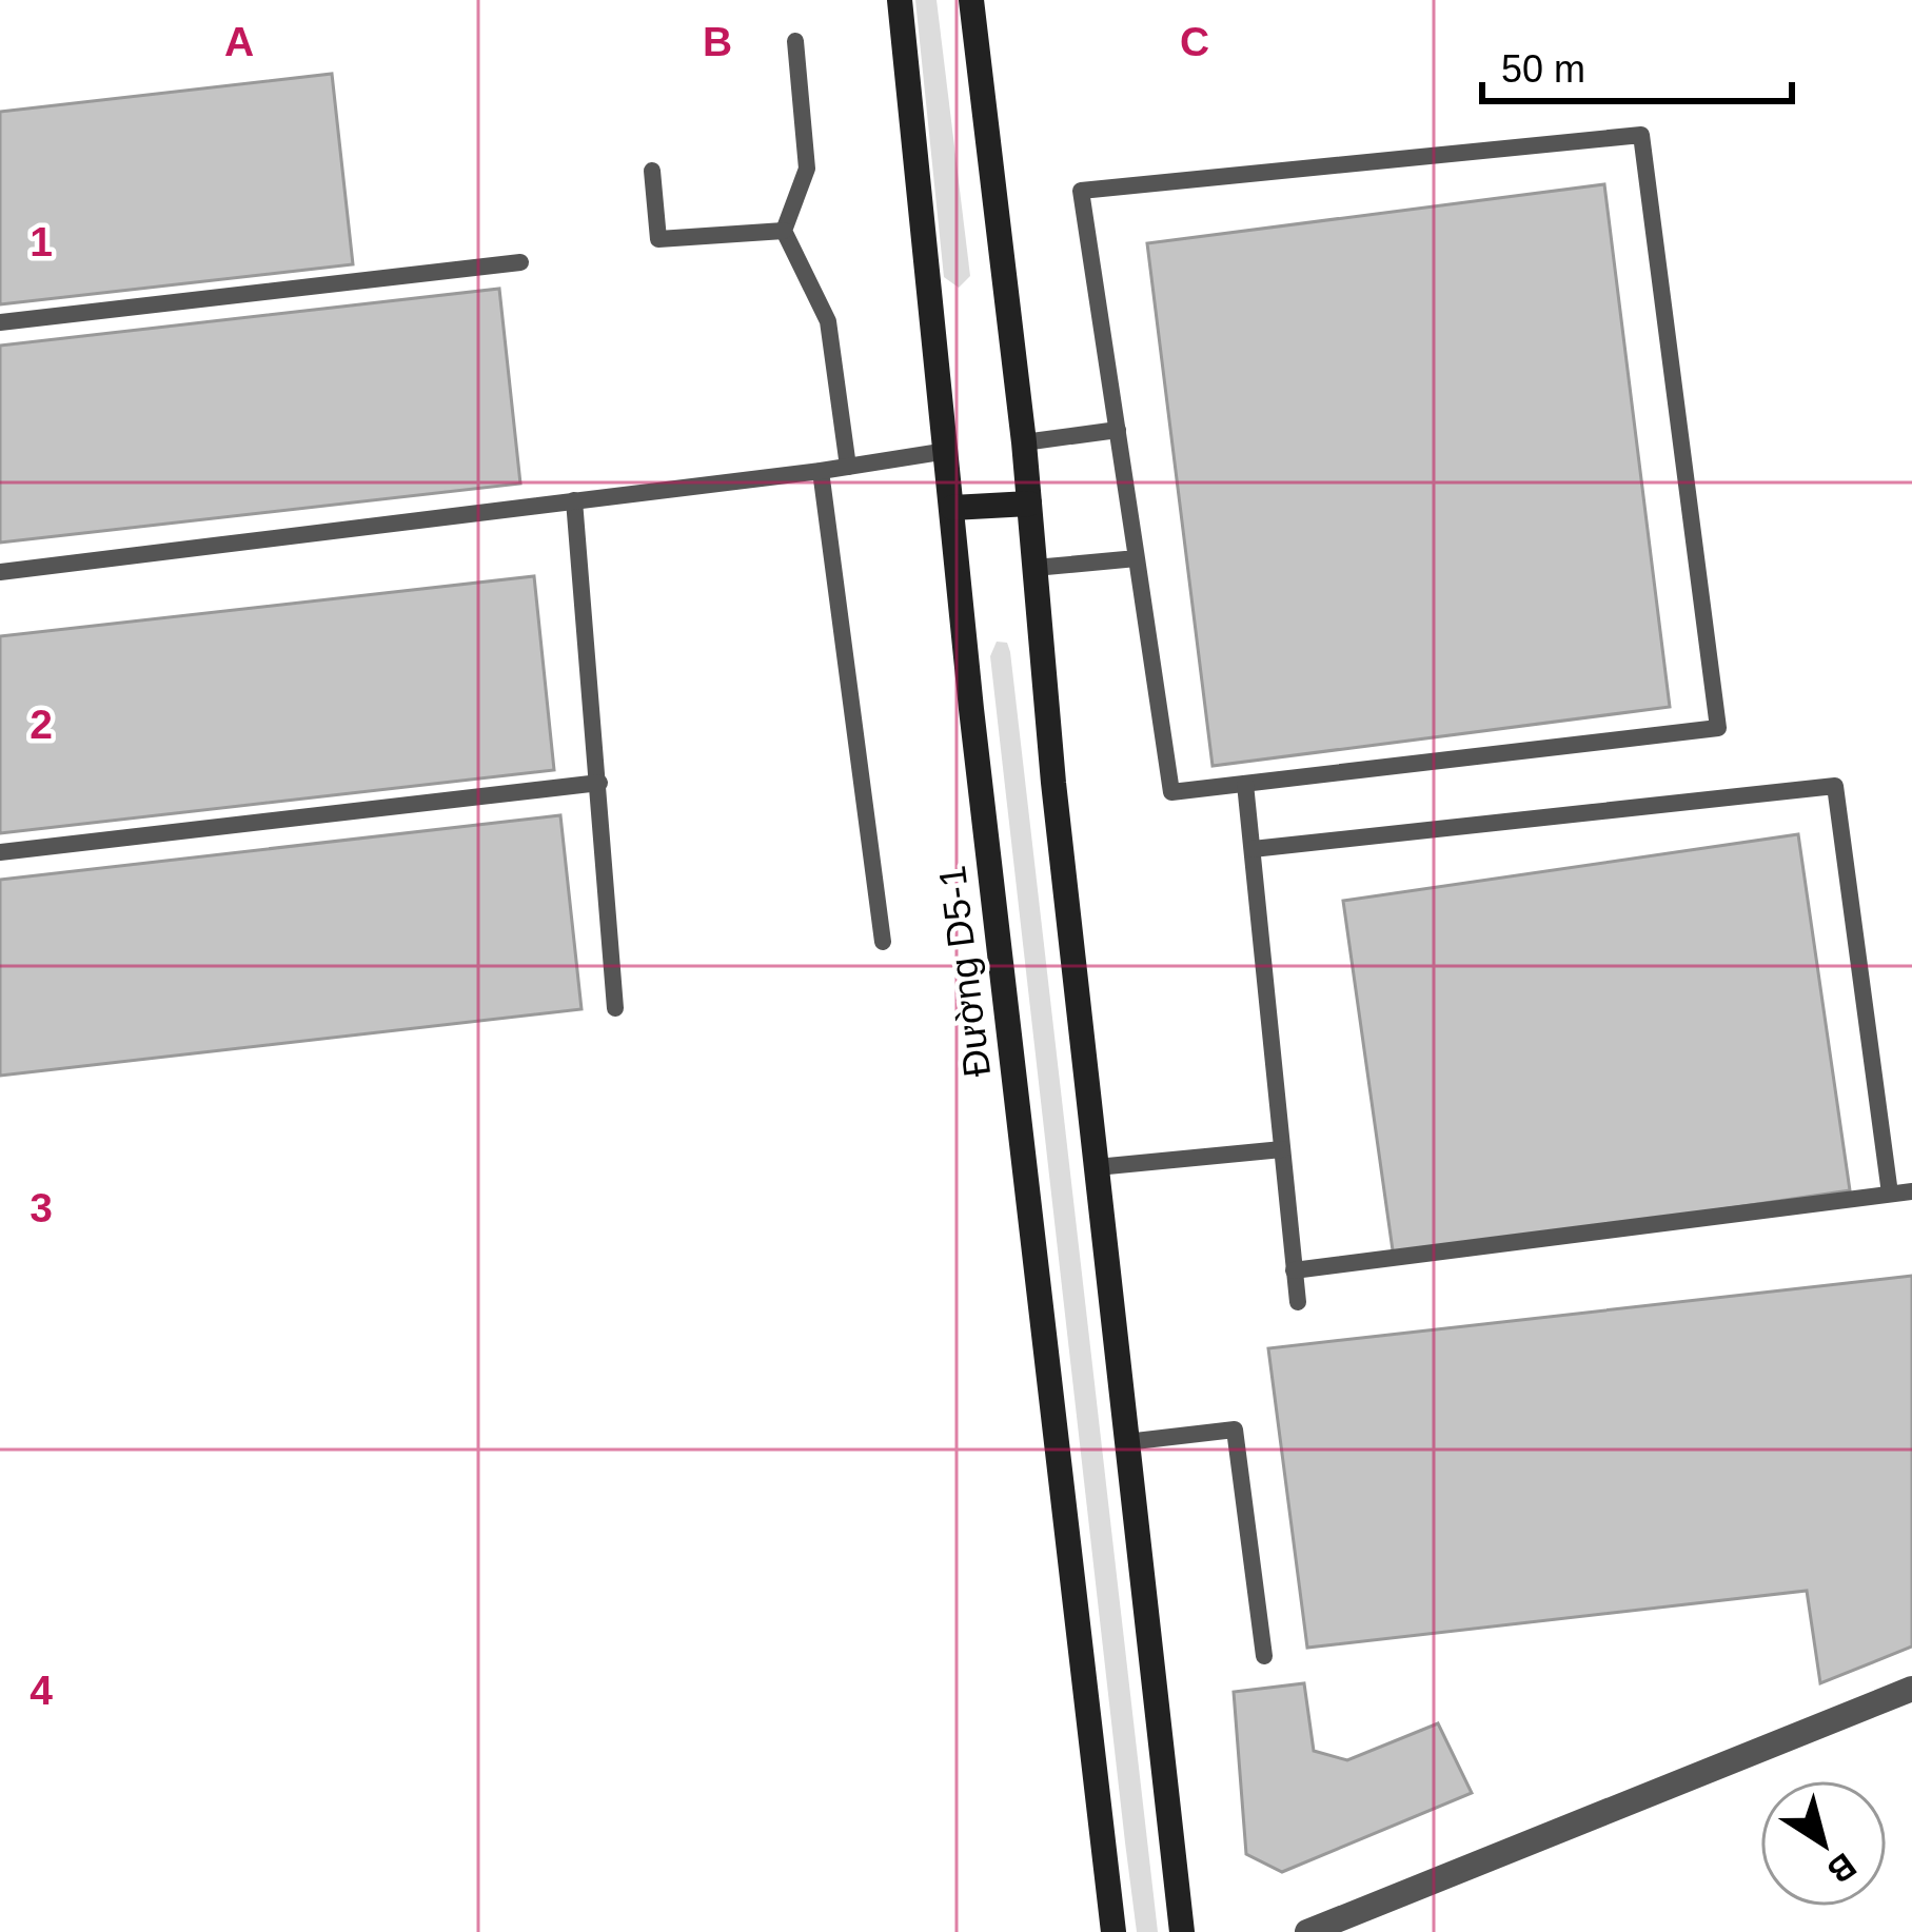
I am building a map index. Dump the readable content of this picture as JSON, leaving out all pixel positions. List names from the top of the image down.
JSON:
{
  "streets": {
    "main road": ["Đường D5-1"]
  },
  "scale_bar": "50 m",
  "north": "bottom right",
  "grid": {
    "columns": ["A", "B", "C"],
    "rows": [
      "1",
      "2",
      "3",
      "4"
    ]
  }
}
